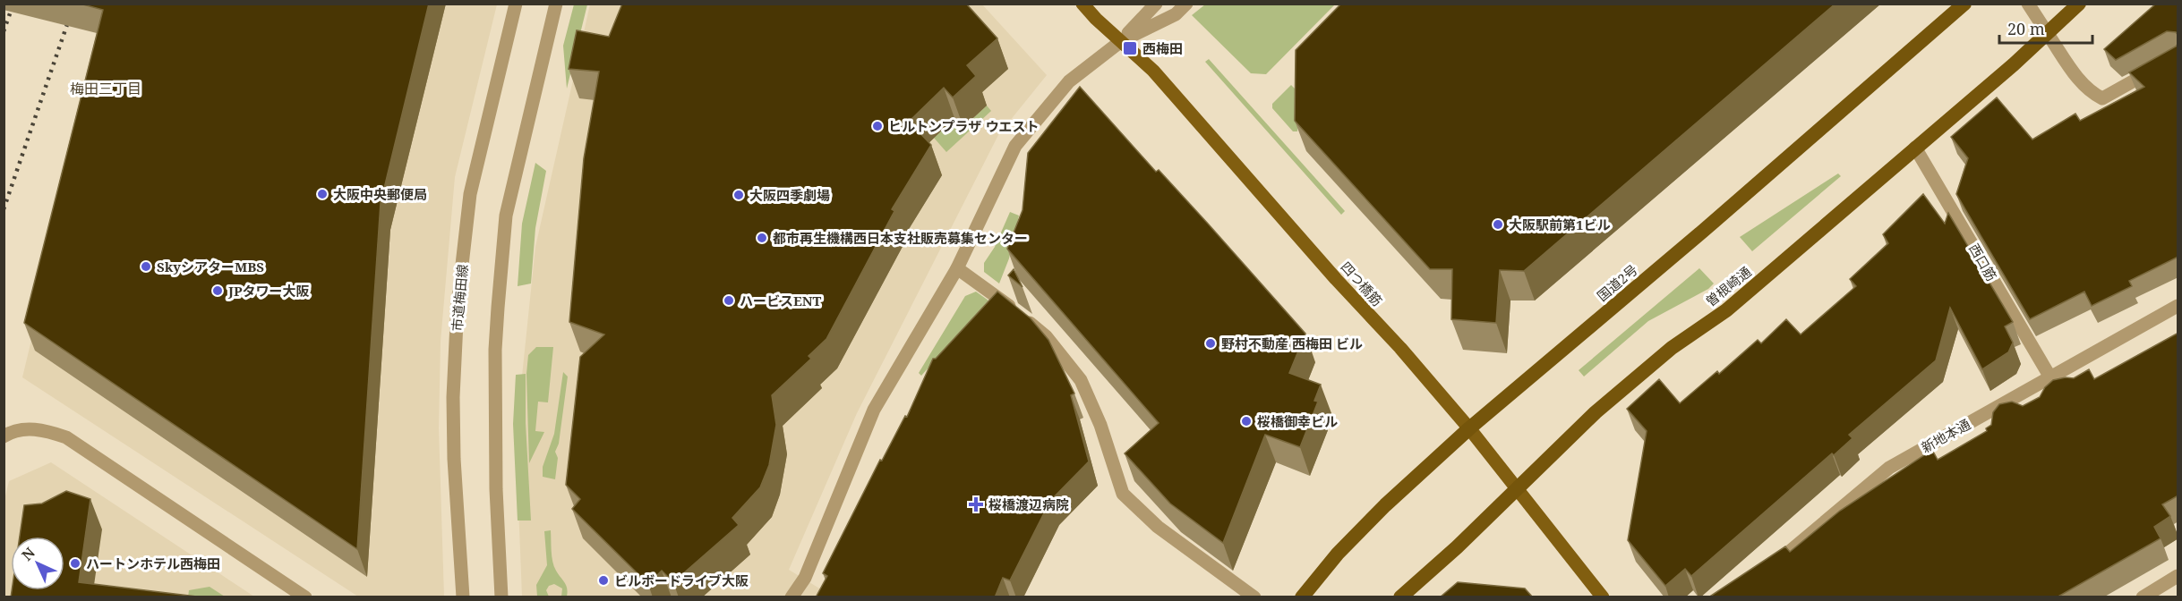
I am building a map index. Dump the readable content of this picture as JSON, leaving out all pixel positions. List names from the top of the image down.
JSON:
{
  "streets": {
    "highway": ["国道2号", "曽根崎通"],
    "main road": ["四つ橋筋"],
    "street": ["西口筋", "市道梅田線", "新地本通"]
  },
  "crossings": [
    ["西口筋", "曽根崎通"],
    ["西口筋", "新地本通"],
    ["国道2号", "四つ橋筋"],
    ["四つ橋筋", "曽根崎通"]
  ],
  "districts": ["梅田三丁目"],
  "places": {
    "transit": ["西梅田"],
    "other": [
      "ヒルトンプラザ ウエスト",
      "大阪中央郵便局",
      "大阪四季劇場",
      "大阪駅前第1ビル",
      "都市再生機構西日本支社販売募集センター",
      "SkyシアターMBS",
      "JPタワー大阪",
      "ハービスENT",
      "野村不動産 西梅田 ビル",
      "桜橋御幸ビル",
      "ハートンホテル西梅田",
      "ビルボードライブ大阪"
    ],
    "health": ["桜橋渡辺病院"]
  },
  "scale_bar": "20 m",
  "north": "top left"
}
